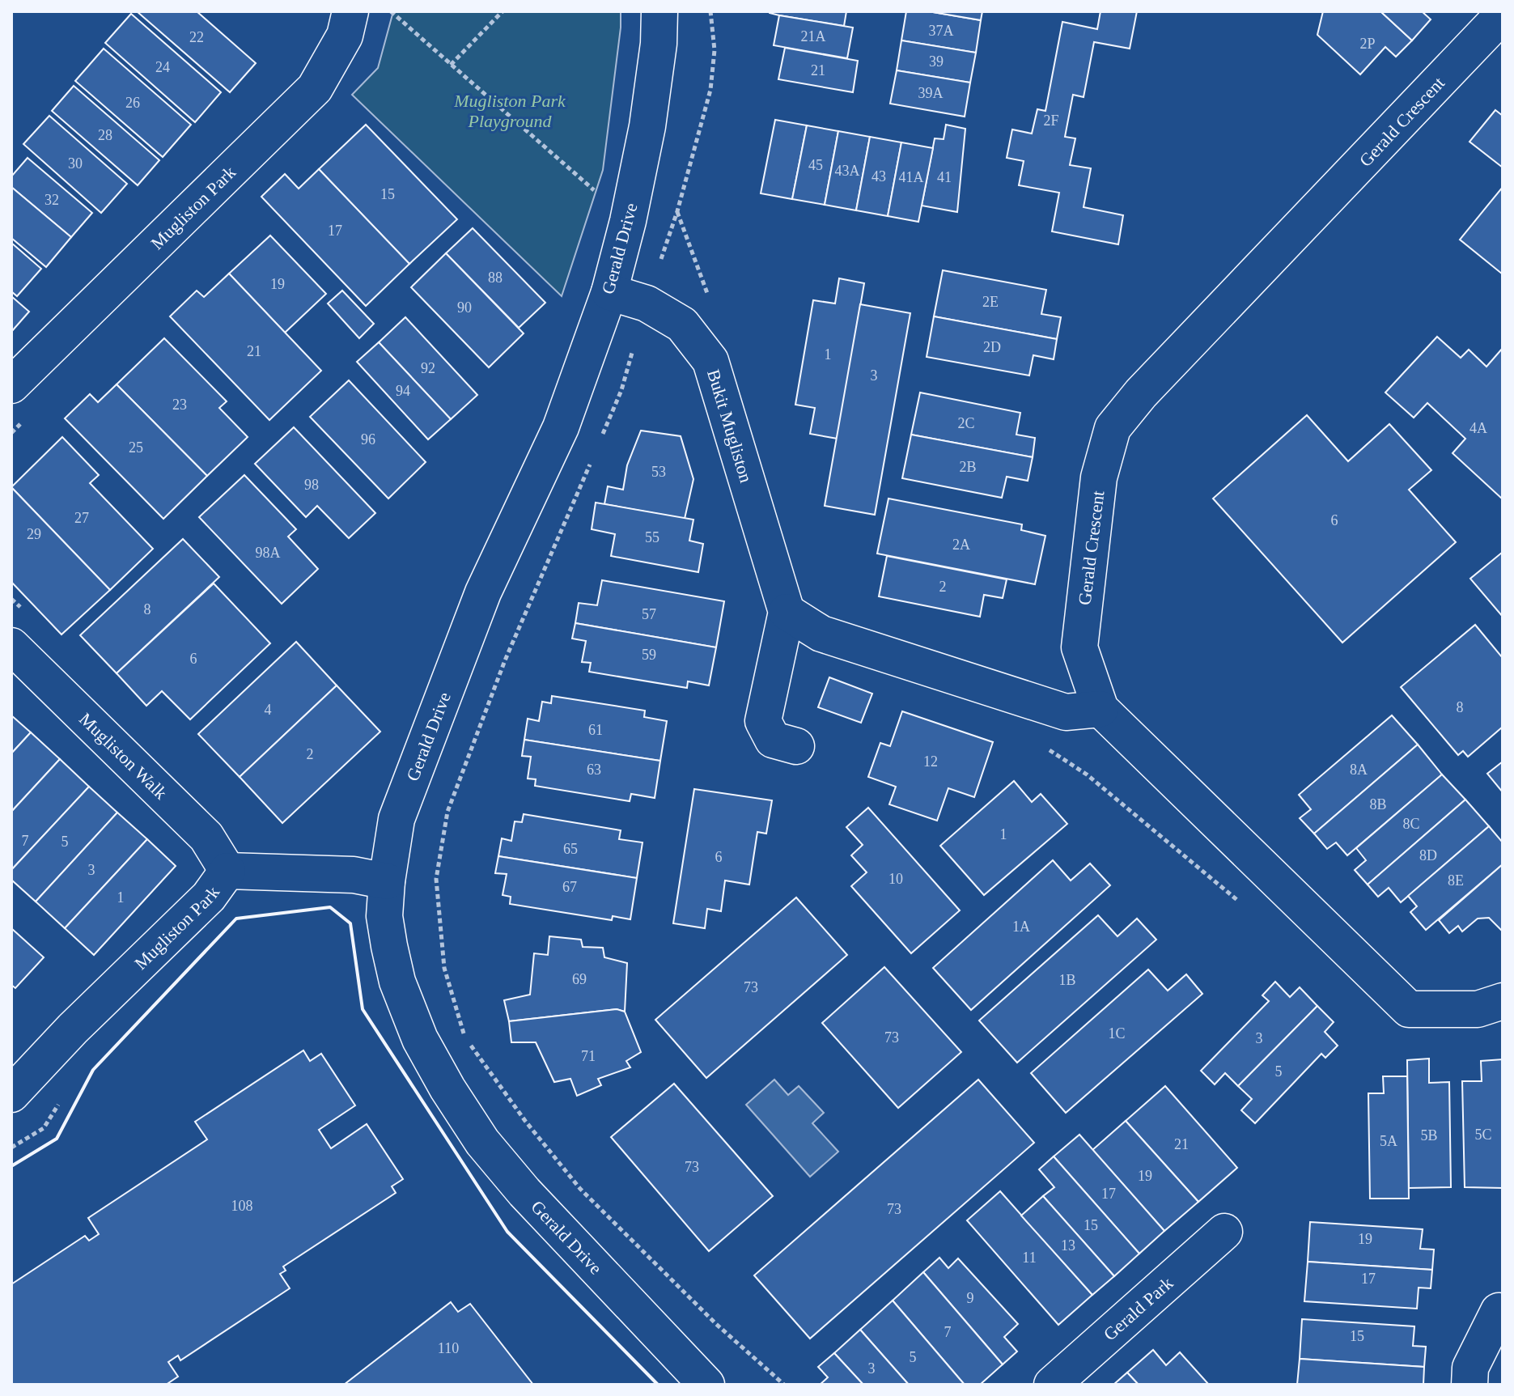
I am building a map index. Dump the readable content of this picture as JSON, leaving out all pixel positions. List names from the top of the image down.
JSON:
{
  "streets": {
    "street": [
      "Gerald Crescent",
      "Mugliston Park",
      "Gerald Drive",
      "Bukit Mugliston",
      "Mugliston Walk",
      "Gerald Park"
    ]
  },
  "crossings": [
    ["Mugliston Park", "Gerald Drive"],
    ["Mugliston Park", "Mugliston Walk"],
    ["Gerald Drive", "Bukit Mugliston"]
  ],
  "parks": ["Mugliston Park Playground"],
  "house_numbers": [
    "37A",
    "21A",
    "22",
    "2P",
    "39",
    "24",
    "21",
    "39A",
    "26",
    "2F",
    "28",
    "30",
    "45",
    "43A",
    "43",
    "41A",
    "41",
    "15",
    "32",
    "17",
    "88",
    "19",
    "2E",
    "90",
    "2D",
    "21",
    "1",
    "92",
    "3",
    "94",
    "23",
    "2C",
    "4A",
    "96",
    "25",
    "2B",
    "53",
    "98",
    "27",
    "6",
    "29",
    "55",
    "2A",
    "98A",
    "2",
    "8",
    "57",
    "59",
    "6",
    "8",
    "4",
    "61",
    "2",
    "12",
    "63",
    "8A",
    "8B",
    "8C",
    "1",
    "7",
    "5",
    "65",
    "8D",
    "6",
    "3",
    "10",
    "8E",
    "67",
    "1",
    "1A",
    "69",
    "1B",
    "73",
    "1C",
    "73",
    "3",
    "71",
    "5",
    "5C",
    "5B",
    "5A",
    "21",
    "73",
    "19",
    "17",
    "108",
    "73",
    "15",
    "19",
    "13",
    "11",
    "17",
    "9",
    "7",
    "15",
    "110",
    "5",
    "3"
  ]
}
